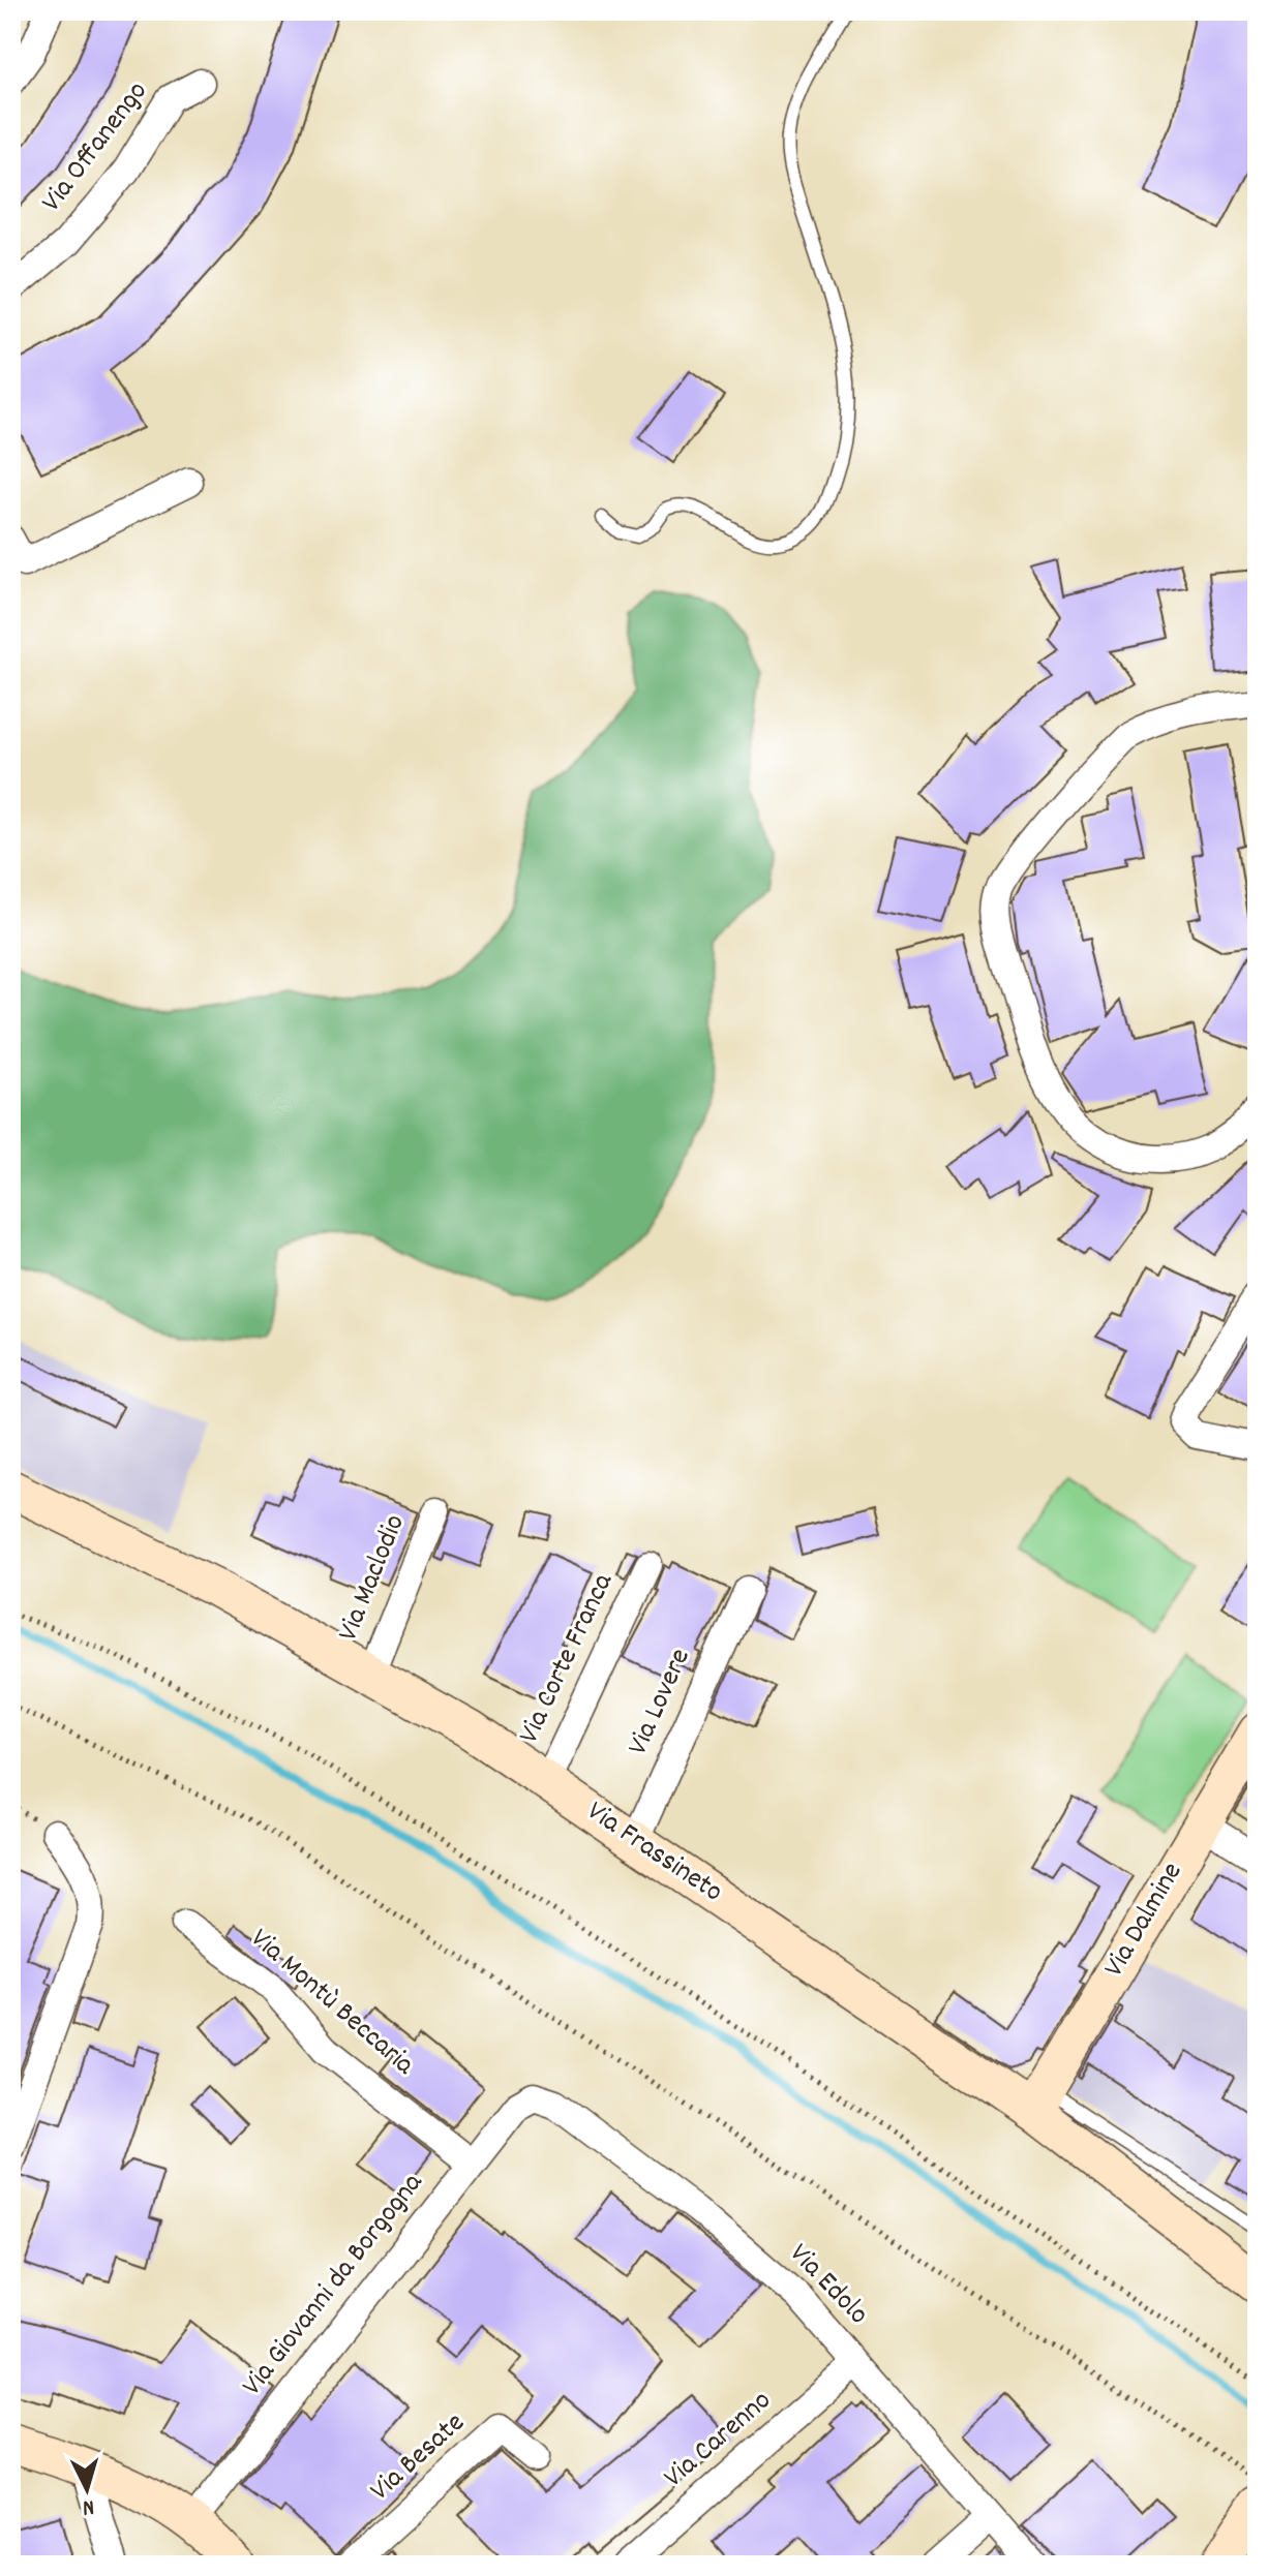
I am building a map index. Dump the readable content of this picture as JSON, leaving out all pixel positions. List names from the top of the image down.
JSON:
{
  "streets": {
    "street": [
      "Via Offanengo",
      "Via Maclodio",
      "Via Corte Franca",
      "Via Lovere",
      "Via Frassineto",
      "Via Dalmine",
      "Via Montù Beccaria",
      "Via Giovanni da Borgogna",
      "Via Edolo",
      "Via Carenno",
      "Via Besate"
    ]
  },
  "crossings": [
    ["Via Maclodio", "Via Frassineto"],
    ["Via Corte Franca", "Via Frassineto"],
    ["Via Lovere", "Via Frassineto"],
    ["Via Frassineto", "Via Dalmine"],
    ["Via Montù Beccaria", "Via Giovanni da Borgogna"],
    ["Via Giovanni da Borgogna", "Via Edolo"],
    ["Via Edolo", "Via Carenno"]
  ],
  "north": "bottom"
}
